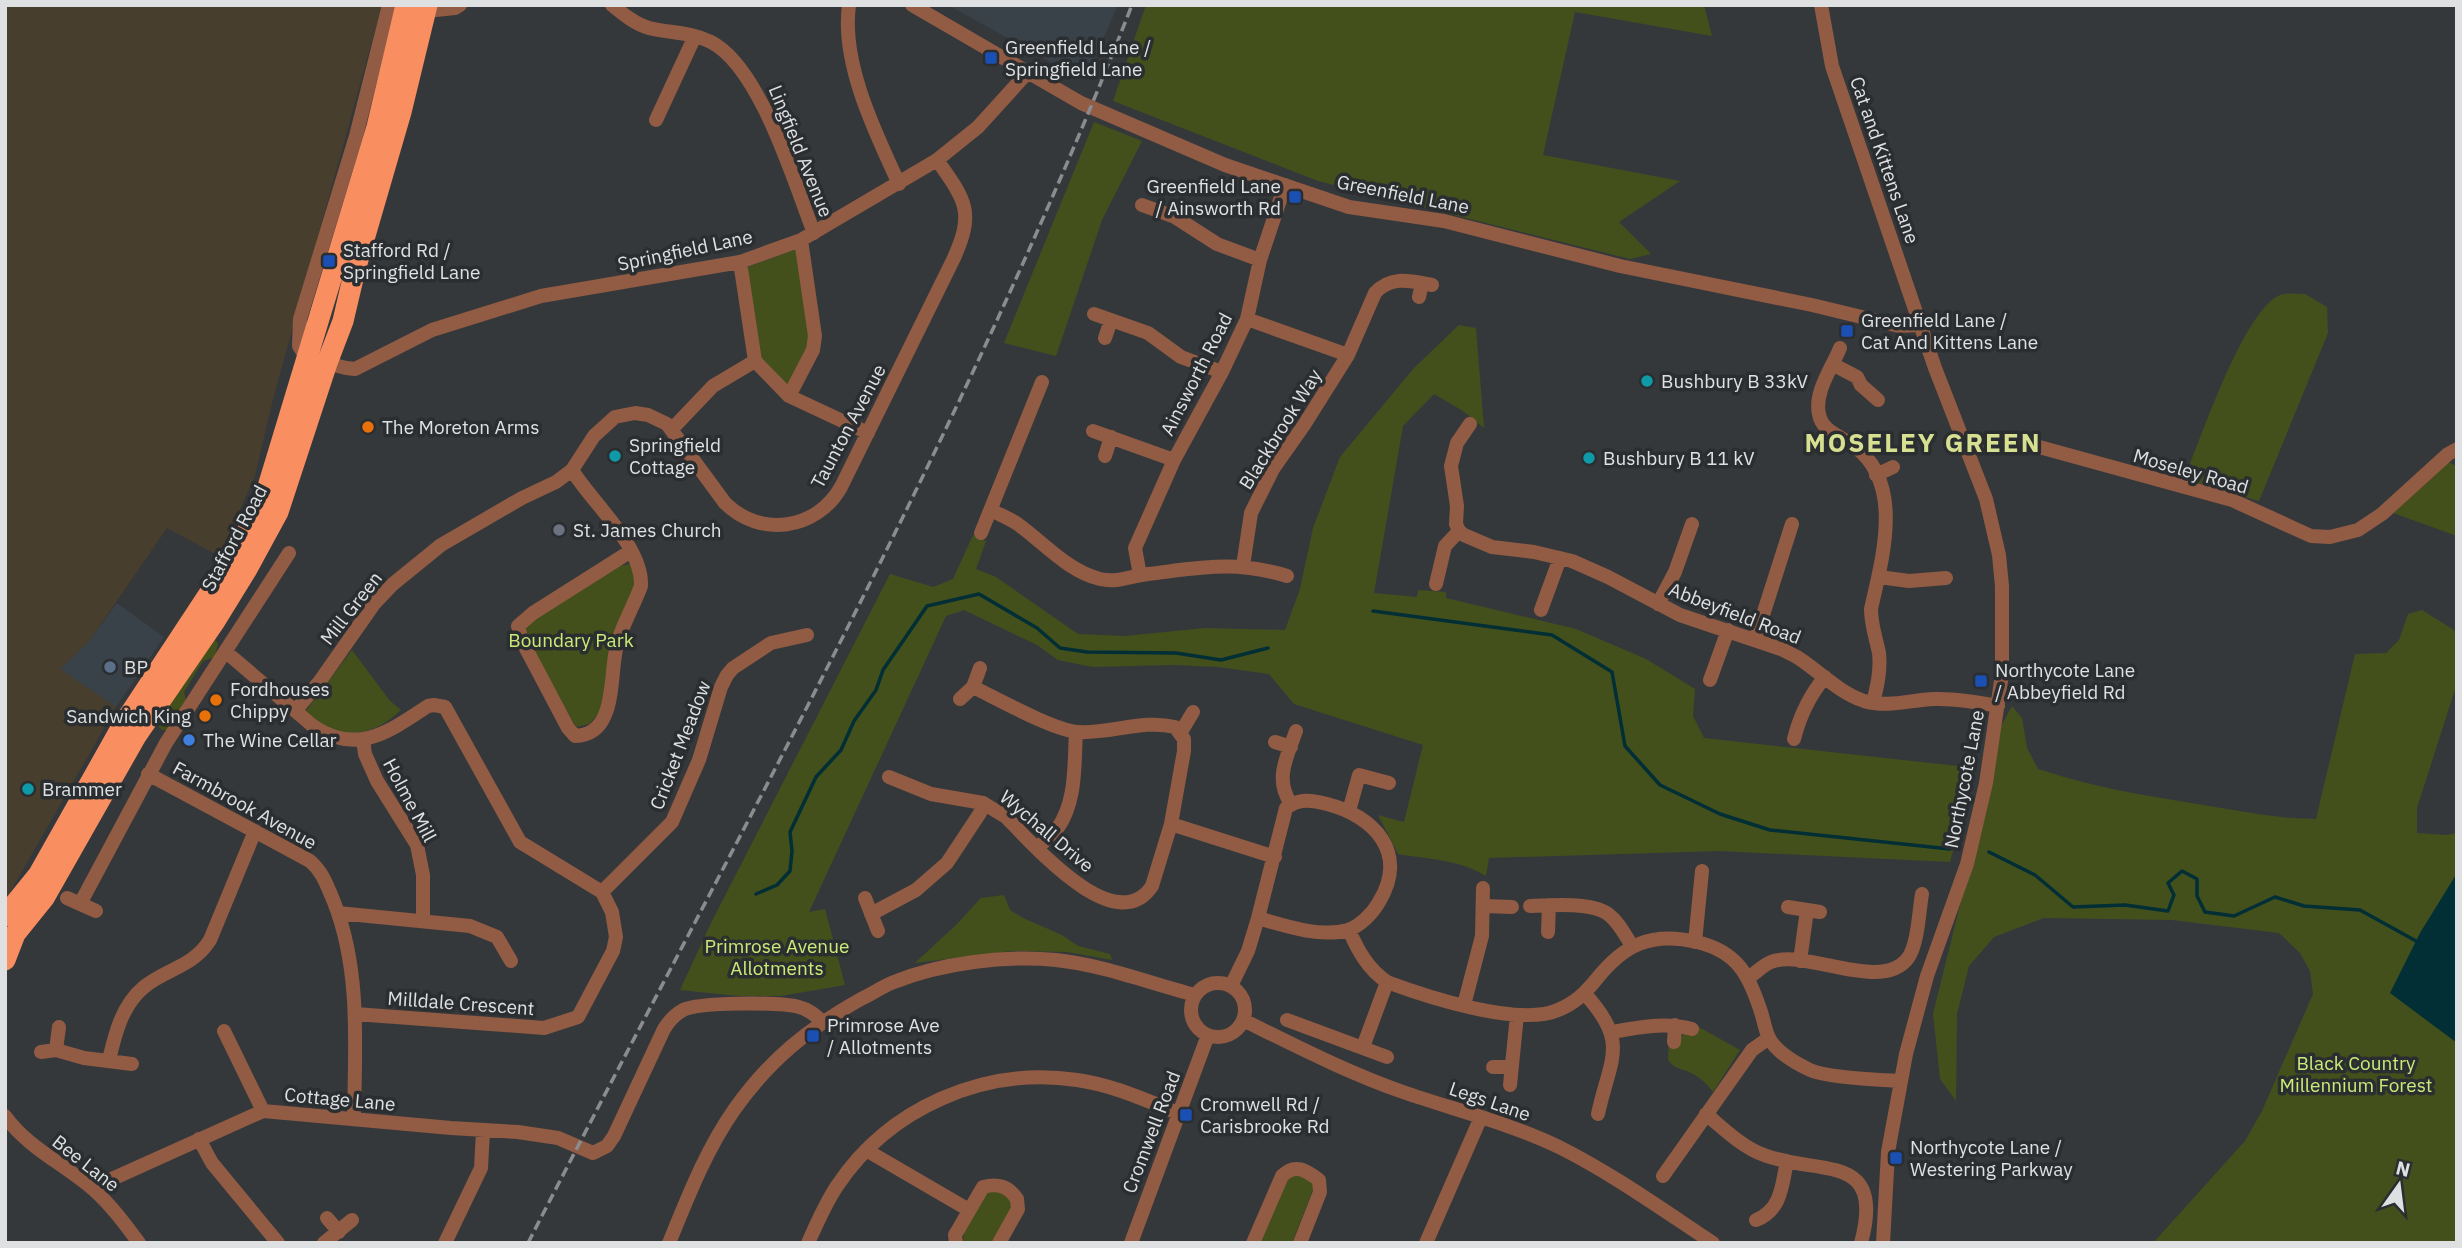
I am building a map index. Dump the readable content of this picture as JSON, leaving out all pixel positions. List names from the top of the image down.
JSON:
{
  "streets": {
    "highway": ["Stafford Road"],
    "street": [
      "Lingfield Avenue",
      "Cat and Kittens Lane",
      "Greenfield Lane",
      "Springfield Lane",
      "Ainsworth Road",
      "Taunton Avenue",
      "Blackbrook Way",
      "Moseley Road",
      "Mill Green",
      "Abbeyfield Road",
      "Cricket Meadow",
      "Northycote Lane",
      "Holme Mill",
      "Farmbrook Avenue",
      "Wychall Drive",
      "Milldale Crescent",
      "Cottage Lane",
      "Legs Lane",
      "Cromwell Road",
      "Bee Lane"
    ]
  },
  "crossings": [
    ["Lingfield Avenue", "Springfield Lane"],
    ["Cat and Kittens Lane", "Greenfield Lane"],
    ["Cat and Kittens Lane", "Northycote Lane"],
    ["Greenfield Lane", "Springfield Lane"],
    ["Greenfield Lane", "Ainsworth Road"],
    ["Greenfield Lane", "Northycote Lane"],
    ["Springfield Lane", "Taunton Avenue"],
    ["Springfield Lane", "Stafford Road"],
    ["Ainsworth Road", "Blackbrook Way"],
    ["Taunton Avenue", "Mill Green"],
    ["Moseley Road", "Northycote Lane"],
    ["Abbeyfield Road", "Northycote Lane"],
    ["Cricket Meadow", "Milldale Crescent"],
    ["Farmbrook Avenue", "Milldale Crescent"],
    ["Farmbrook Avenue", "Cottage Lane"],
    ["Cottage Lane", "Bee Lane"],
    ["Legs Lane", "Cromwell Road"]
  ],
  "districts": ["MOSELEY GREEN"],
  "parks": ["Boundary Park", "Primrose Avenue Allotments", "Black Country Millennium Forest"],
  "places": {
    "transit": [
      "Greenfield Lane / Springfield Lane",
      "Greenfield Lane / Ainsworth Rd",
      "Stafford Rd / Springfield Lane",
      "Greenfield Lane / Cat And Kittens Lane",
      "Northycote Lane / Abbeyfield Rd",
      "Primrose Ave / Allotments",
      "Cromwell Rd / Carisbrooke Rd",
      "Northycote Lane / Westering Parkway"
    ],
    "other": [
      "Bushbury B 33kV",
      "The Moreton Arms",
      "Springfield Cottage",
      "Bushbury B 11 kV",
      "St. James Church",
      "BP",
      "Fordhouses Chippy",
      "Sandwich King",
      "The Wine Cellar",
      "Brammer"
    ]
  },
  "north": "top"
}
